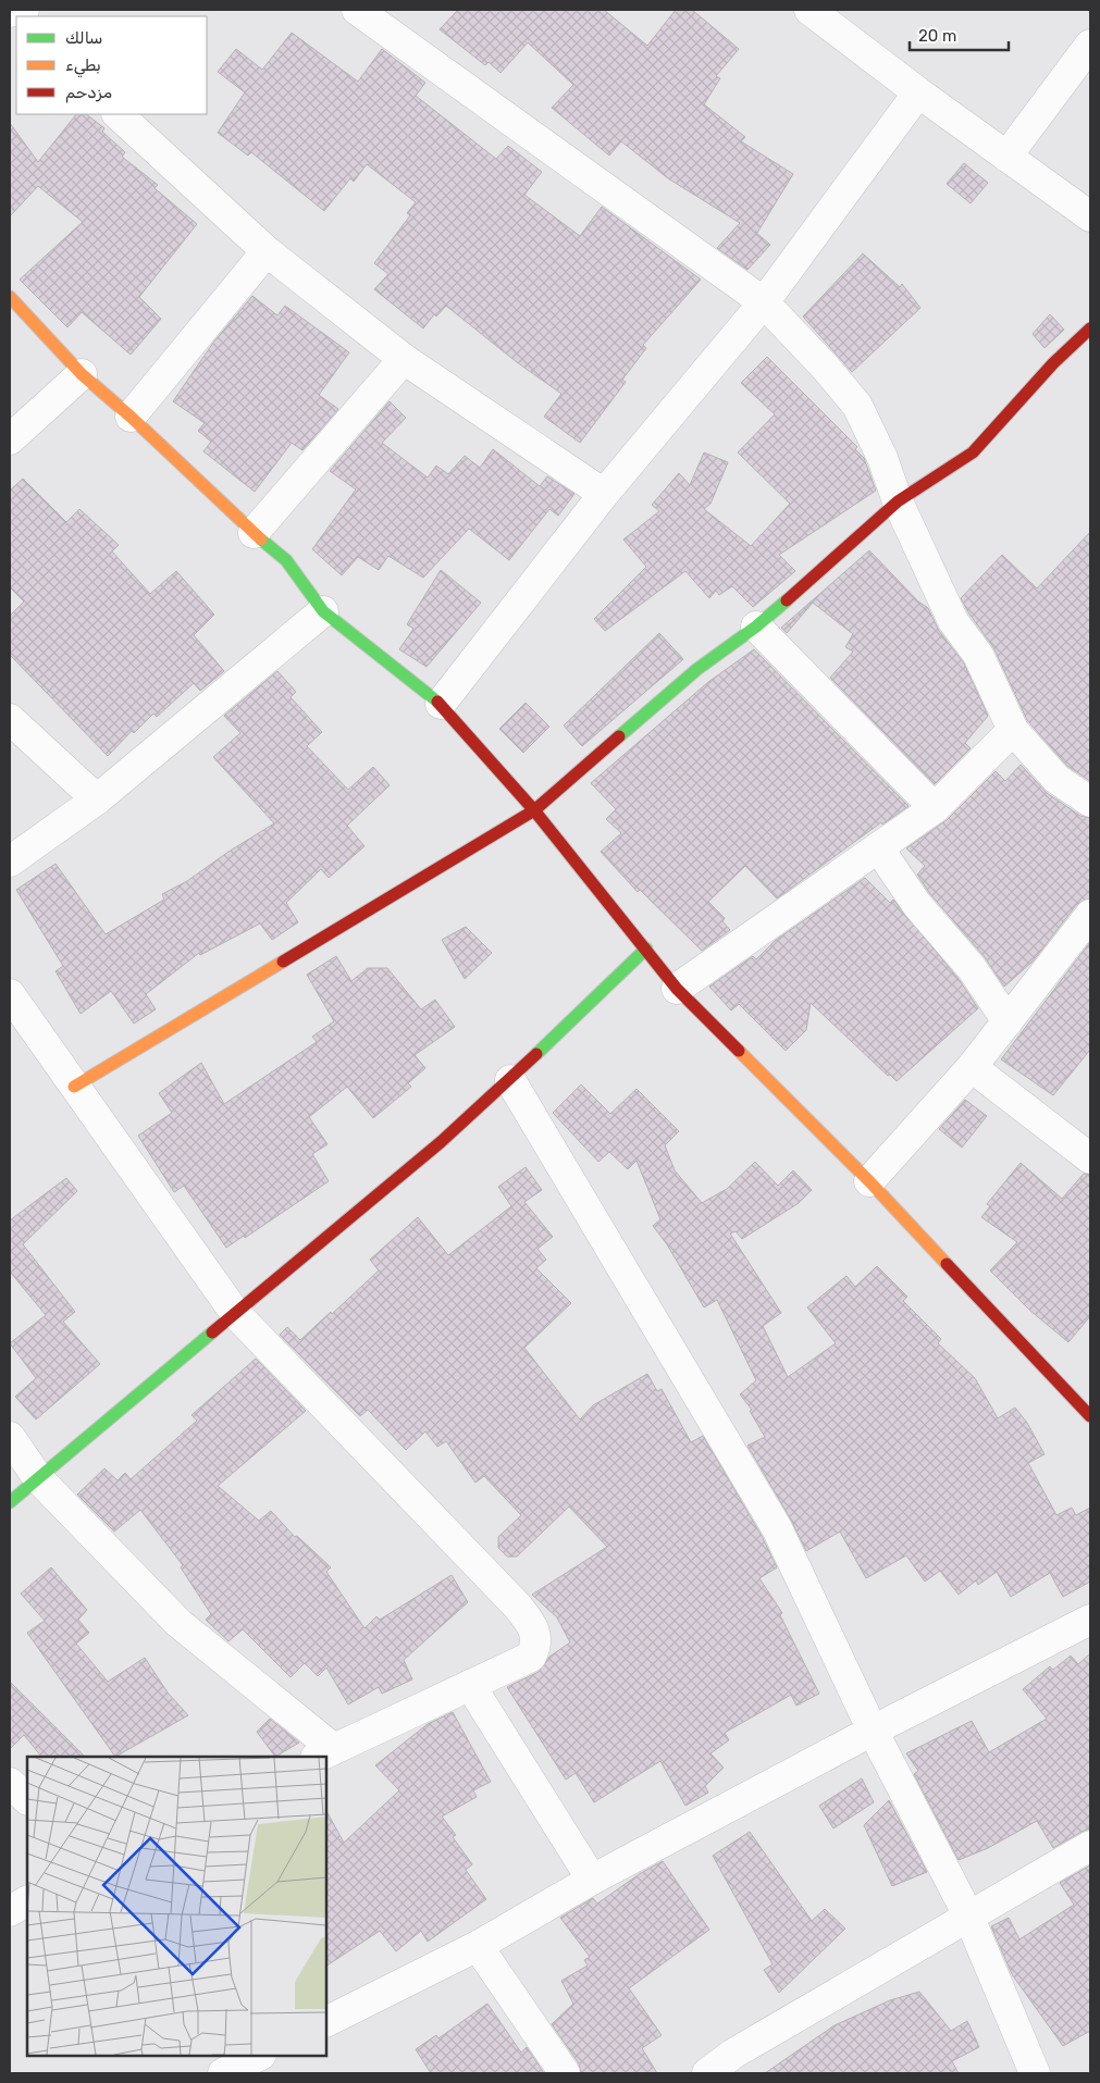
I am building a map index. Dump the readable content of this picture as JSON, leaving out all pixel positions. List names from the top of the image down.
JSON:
{
  "legend": ["سالك", "بطيء", "مزدحم"],
  "scale_bar": "20 m"
}
